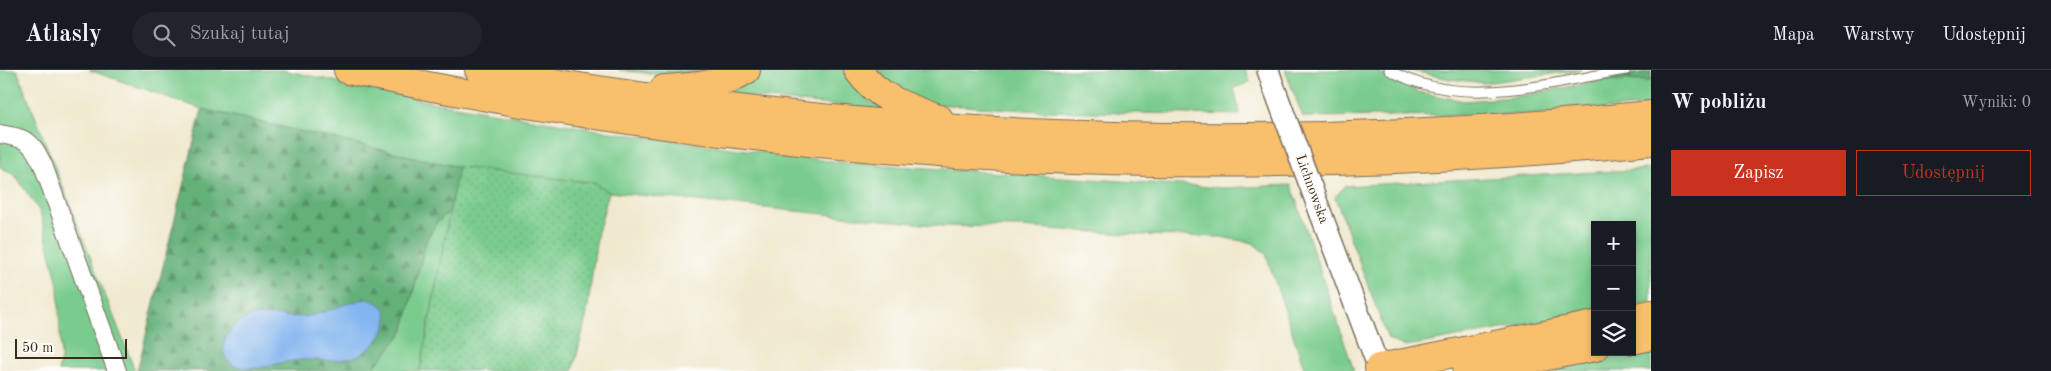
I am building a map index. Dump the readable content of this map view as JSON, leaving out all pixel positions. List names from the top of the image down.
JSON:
{
  "streets": {
    "street": ["Lichnowska"]
  },
  "scale_bar": "50 m",
  "page": {
    "header": "Atlasly",
    "search": "Szukaj tutaj",
    "nav": ["Mapa", "Warstwy", "Udostępnij"],
    "heading": ["W pobliżu", "Wyniki: 0"],
    "buttons": ["Zapisz", "Udostępnij"],
    "map_buttons": ["+", "−"],
    "scale": "50 m"
  }
}
